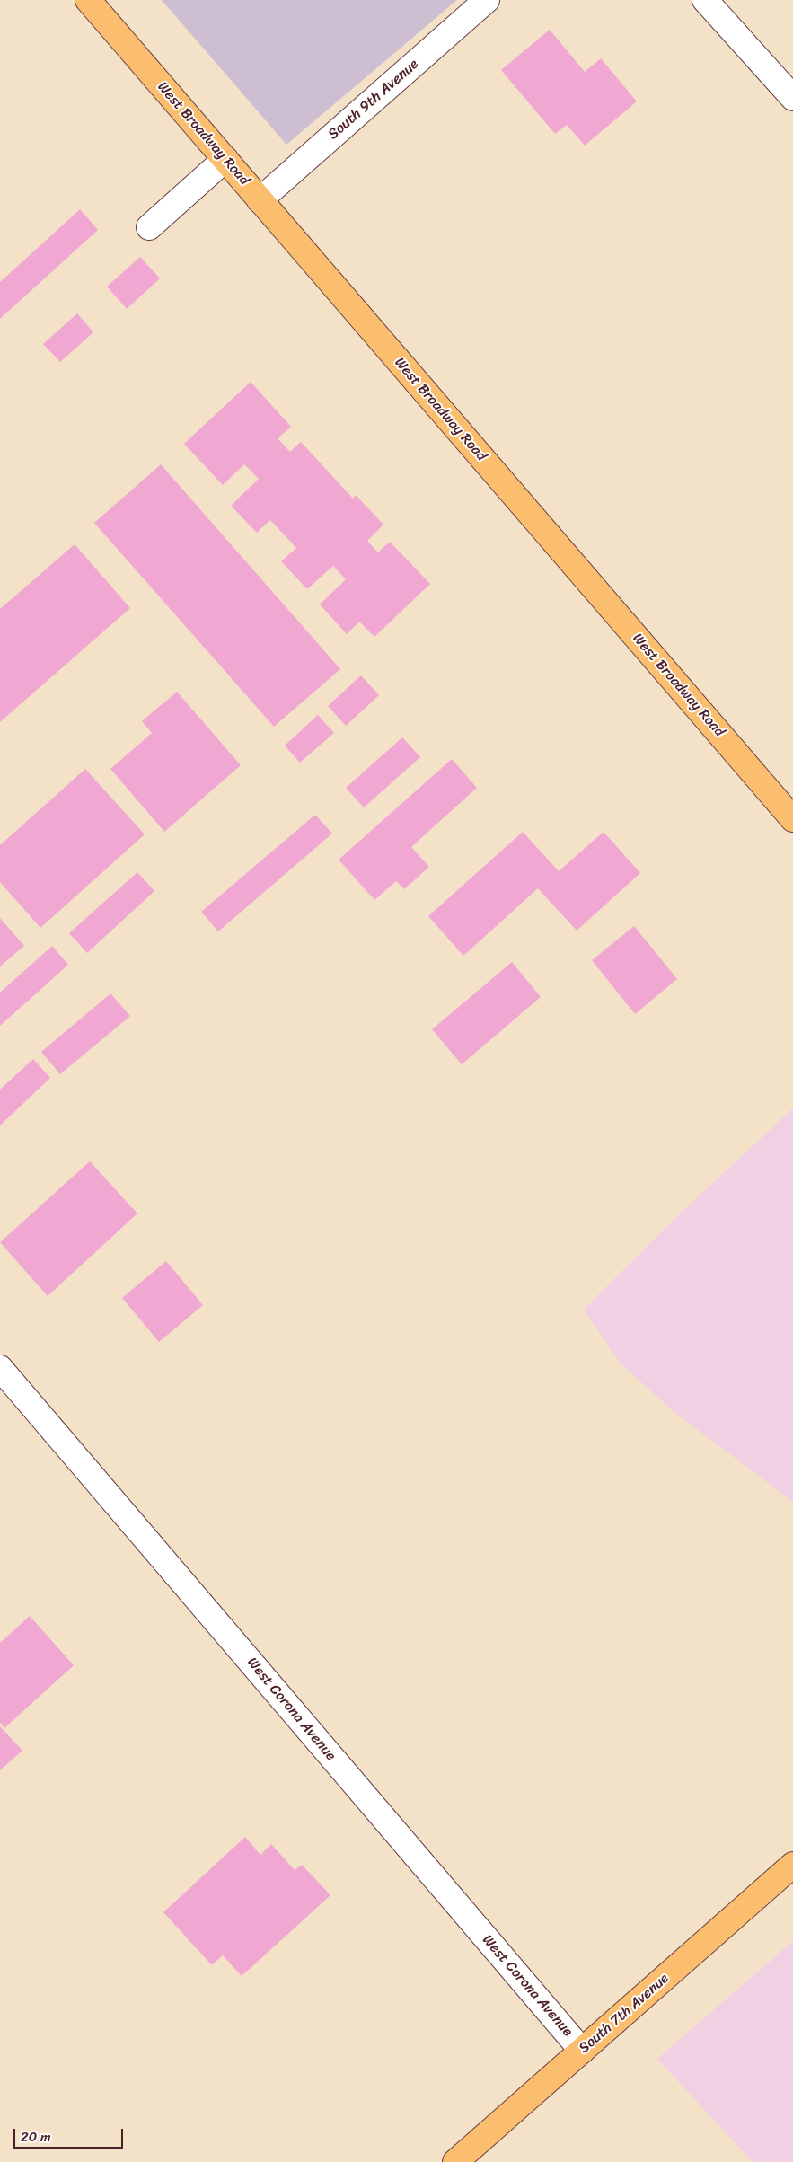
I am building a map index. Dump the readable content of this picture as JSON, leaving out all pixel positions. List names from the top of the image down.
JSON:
{
  "streets": {
    "main road": ["West Broadway Road", "South 7th Avenue"],
    "street": ["South 9th Avenue", "West Corona Avenue"]
  },
  "crossings": [
    ["South 9th Avenue", "West Broadway Road"],
    ["West Corona Avenue", "South 7th Avenue"]
  ],
  "scale_bar": "20 m"
}
